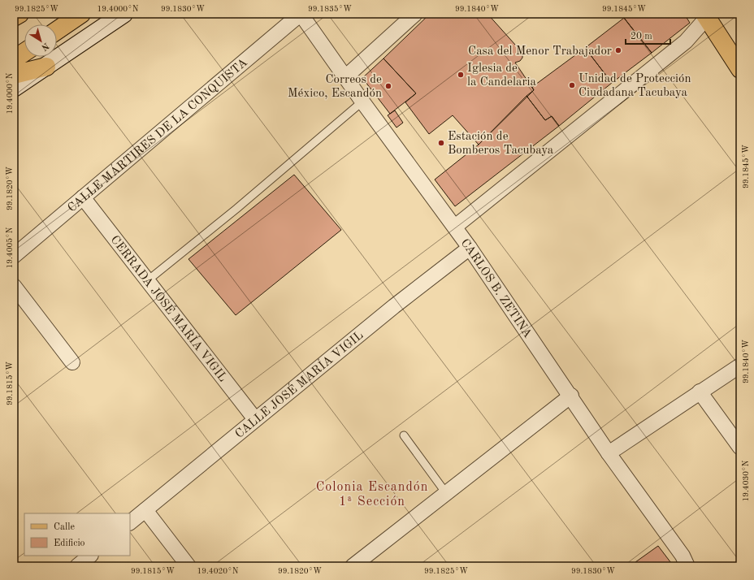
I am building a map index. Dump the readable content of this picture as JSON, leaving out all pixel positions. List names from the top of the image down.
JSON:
{
  "streets": {
    "street": [
      "CALLE MÁRTIRES DE LA CONQUISTA",
      "CARLOS B. ZETINA",
      "CERRADA JOSÉ MARÍA VIGIL",
      "CALLE JOSÉ MARÍA VIGIL"
    ]
  },
  "crossings": [
    ["CALLE MÁRTIRES DE LA CONQUISTA", "CARLOS B. ZETINA"],
    ["CALLE MÁRTIRES DE LA CONQUISTA", "CERRADA JOSÉ MARÍA VIGIL"],
    ["CARLOS B. ZETINA", "CALLE JOSÉ MARÍA VIGIL"],
    ["CERRADA JOSÉ MARÍA VIGIL", "CALLE JOSÉ MARÍA VIGIL"]
  ],
  "districts": ["Colonia Escandón 1ª Sección"],
  "places": [
    "Casa del Menor Trabajador",
    "Iglesia de la Candelaria",
    "Unidad de Protección Ciudadana Tacubaya",
    "Correos de México, Escandón",
    "Estación de Bomberos Tacubaya"
  ],
  "legend": ["Calle", "Edificio"],
  "scale_bar": "20 m",
  "north": "bottom right",
  "coordinates": [
    "99.1825°W",
    "19.4000°N",
    "99.1830°W",
    "99.1835°W",
    "99.1840°W",
    "99.1845°W",
    "99.1820°W",
    "19.4005°N",
    "99.1815°W",
    "19.4030°N",
    "19.4020°N"
  ]
}
